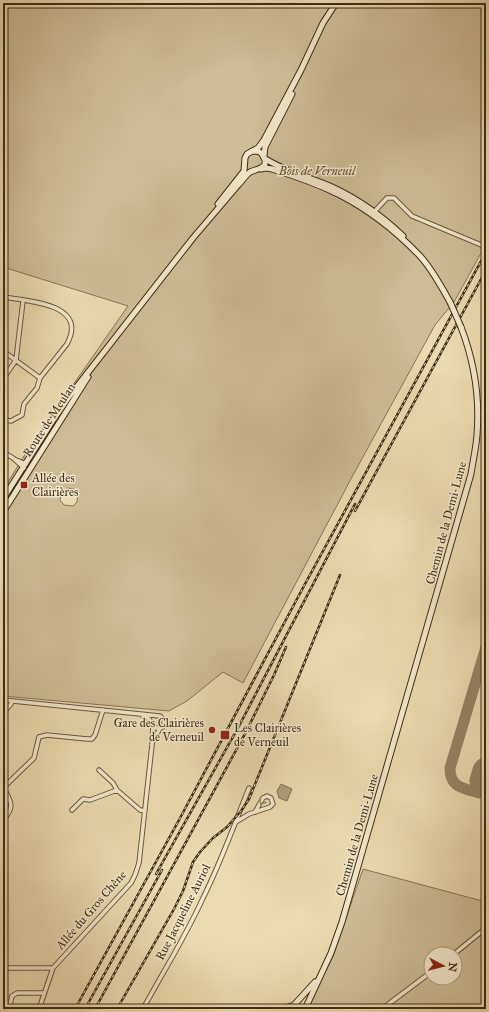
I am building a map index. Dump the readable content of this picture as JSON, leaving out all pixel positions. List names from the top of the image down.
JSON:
{
  "streets": {
    "street": [
      "Route de Meulan",
      "Chemin de la Demi-Lune",
      "Allée du Gros Chêne",
      "Rue Jacqueline Auriol"
    ]
  },
  "parks": ["Bois de Verneuil"],
  "places": {
    "transit": ["Allée des Clairières", "Les Clairières de Verneuil"],
    "other": ["Gare des Clairières de Verneuil"]
  },
  "north": "right"
}
